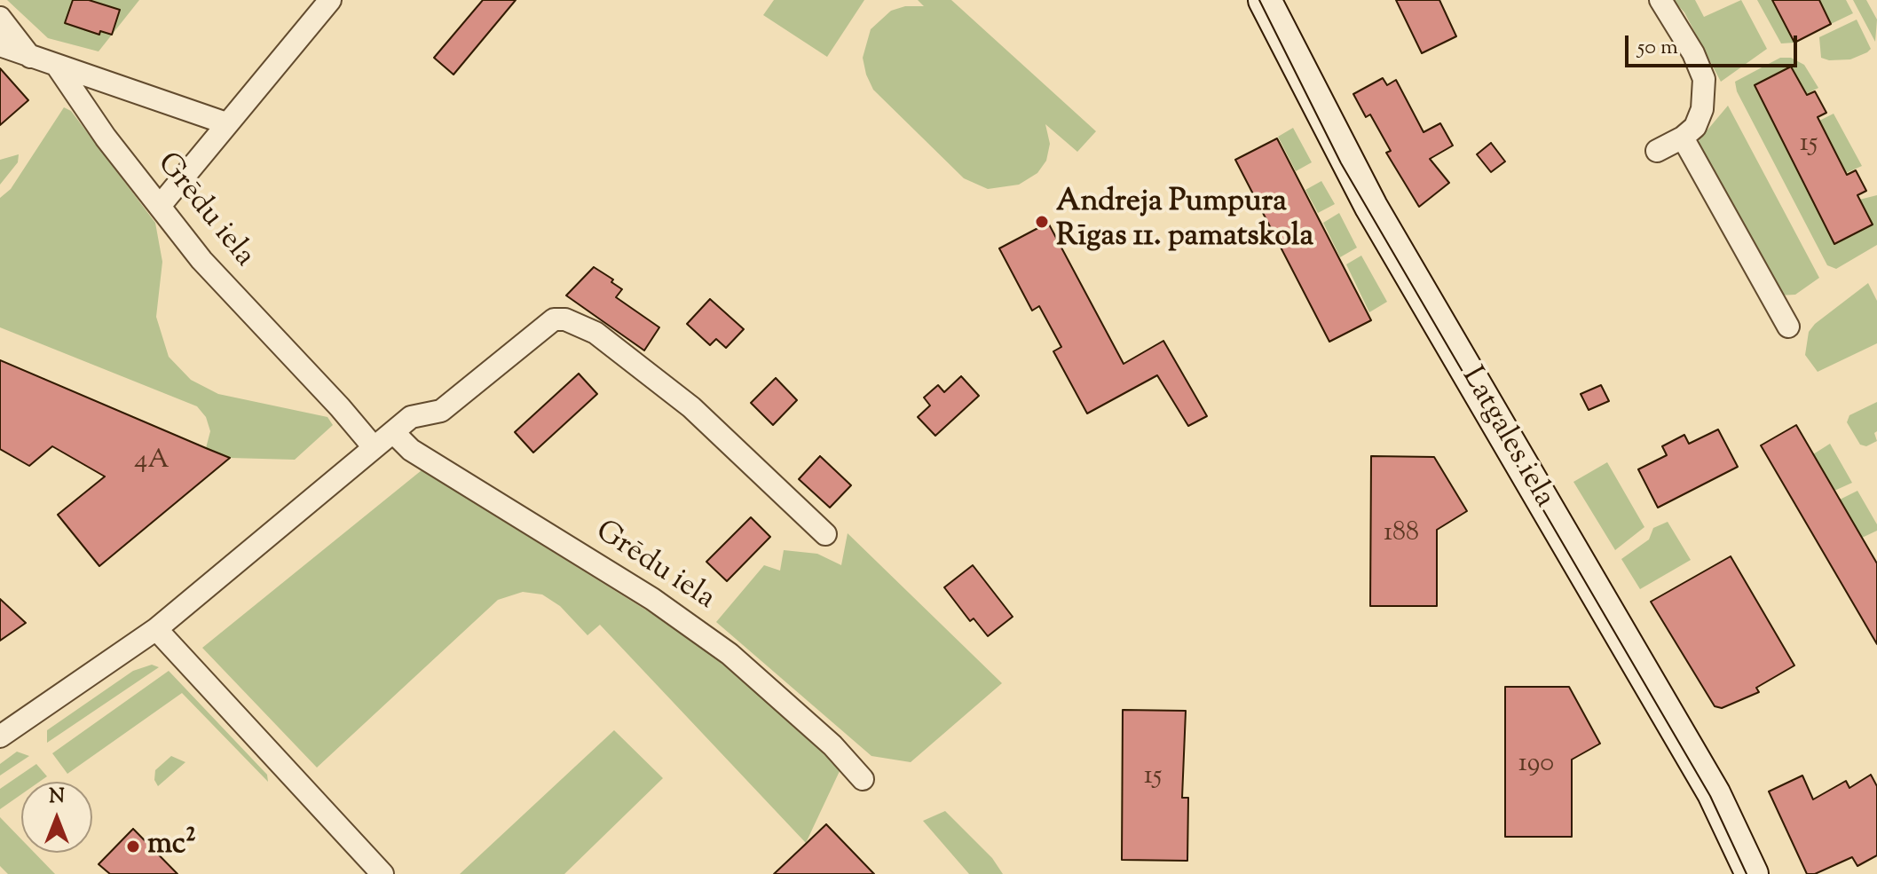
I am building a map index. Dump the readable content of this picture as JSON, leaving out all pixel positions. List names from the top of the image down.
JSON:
{
  "streets": {
    "street": ["Grēdu iela", "Latgales iela"]
  },
  "places": ["Andreja Pumpura Rīgas 11. pamatskola", "mc²"],
  "house_numbers": [
    "15",
    "4A",
    "188",
    "190",
    "15"
  ],
  "scale_bar": "50 m",
  "north": "top"
}
